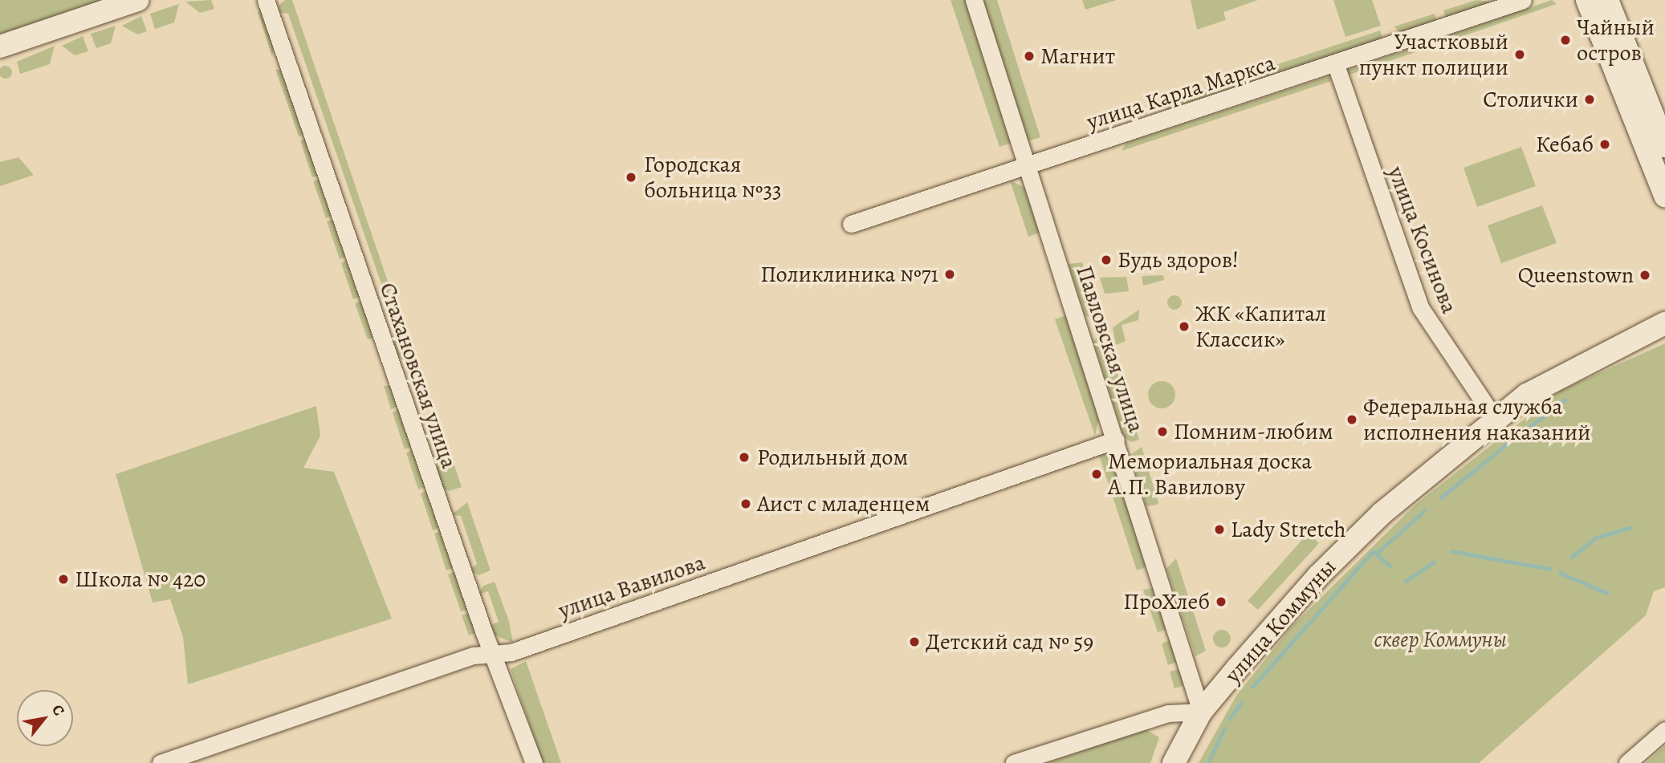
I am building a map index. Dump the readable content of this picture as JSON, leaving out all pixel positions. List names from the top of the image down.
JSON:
{
  "streets": {
    "street": [
      "улица Карла Маркса",
      "улица Косинова",
      "Павловская улица",
      "Стахановская улица",
      "улица Вавилова",
      "улица Коммуны"
    ]
  },
  "crossings": [
    ["улица Карла Маркса", "улица Косинова"],
    ["улица Карла Маркса", "Павловская улица"],
    ["улица Косинова", "улица Коммуны"],
    ["Павловская улица", "улица Вавилова"],
    ["Павловская улица", "улица Коммуны"],
    ["Стахановская улица", "улица Вавилова"]
  ],
  "parks": ["сквер Коммуны"],
  "places": [
    "Чайный остров",
    "Участковый пункт полиции",
    "Магнит",
    "Столички",
    "Кебаб",
    "Городская больница №33",
    "Будь здоров!",
    "Поликлиника №71",
    "Queenstown",
    "ЖК «Капитал Классик»",
    "Федеральная служба исполнения наказаний",
    "Помним-любим",
    "Родильный дом",
    "Мемориальная доска А.П. Вавилову",
    "Аист с младенцем",
    "Lady Stretch",
    "Школа № 420",
    "ПроХлеб",
    "Детский сад № 59"
  ],
  "north": "top right"
}
